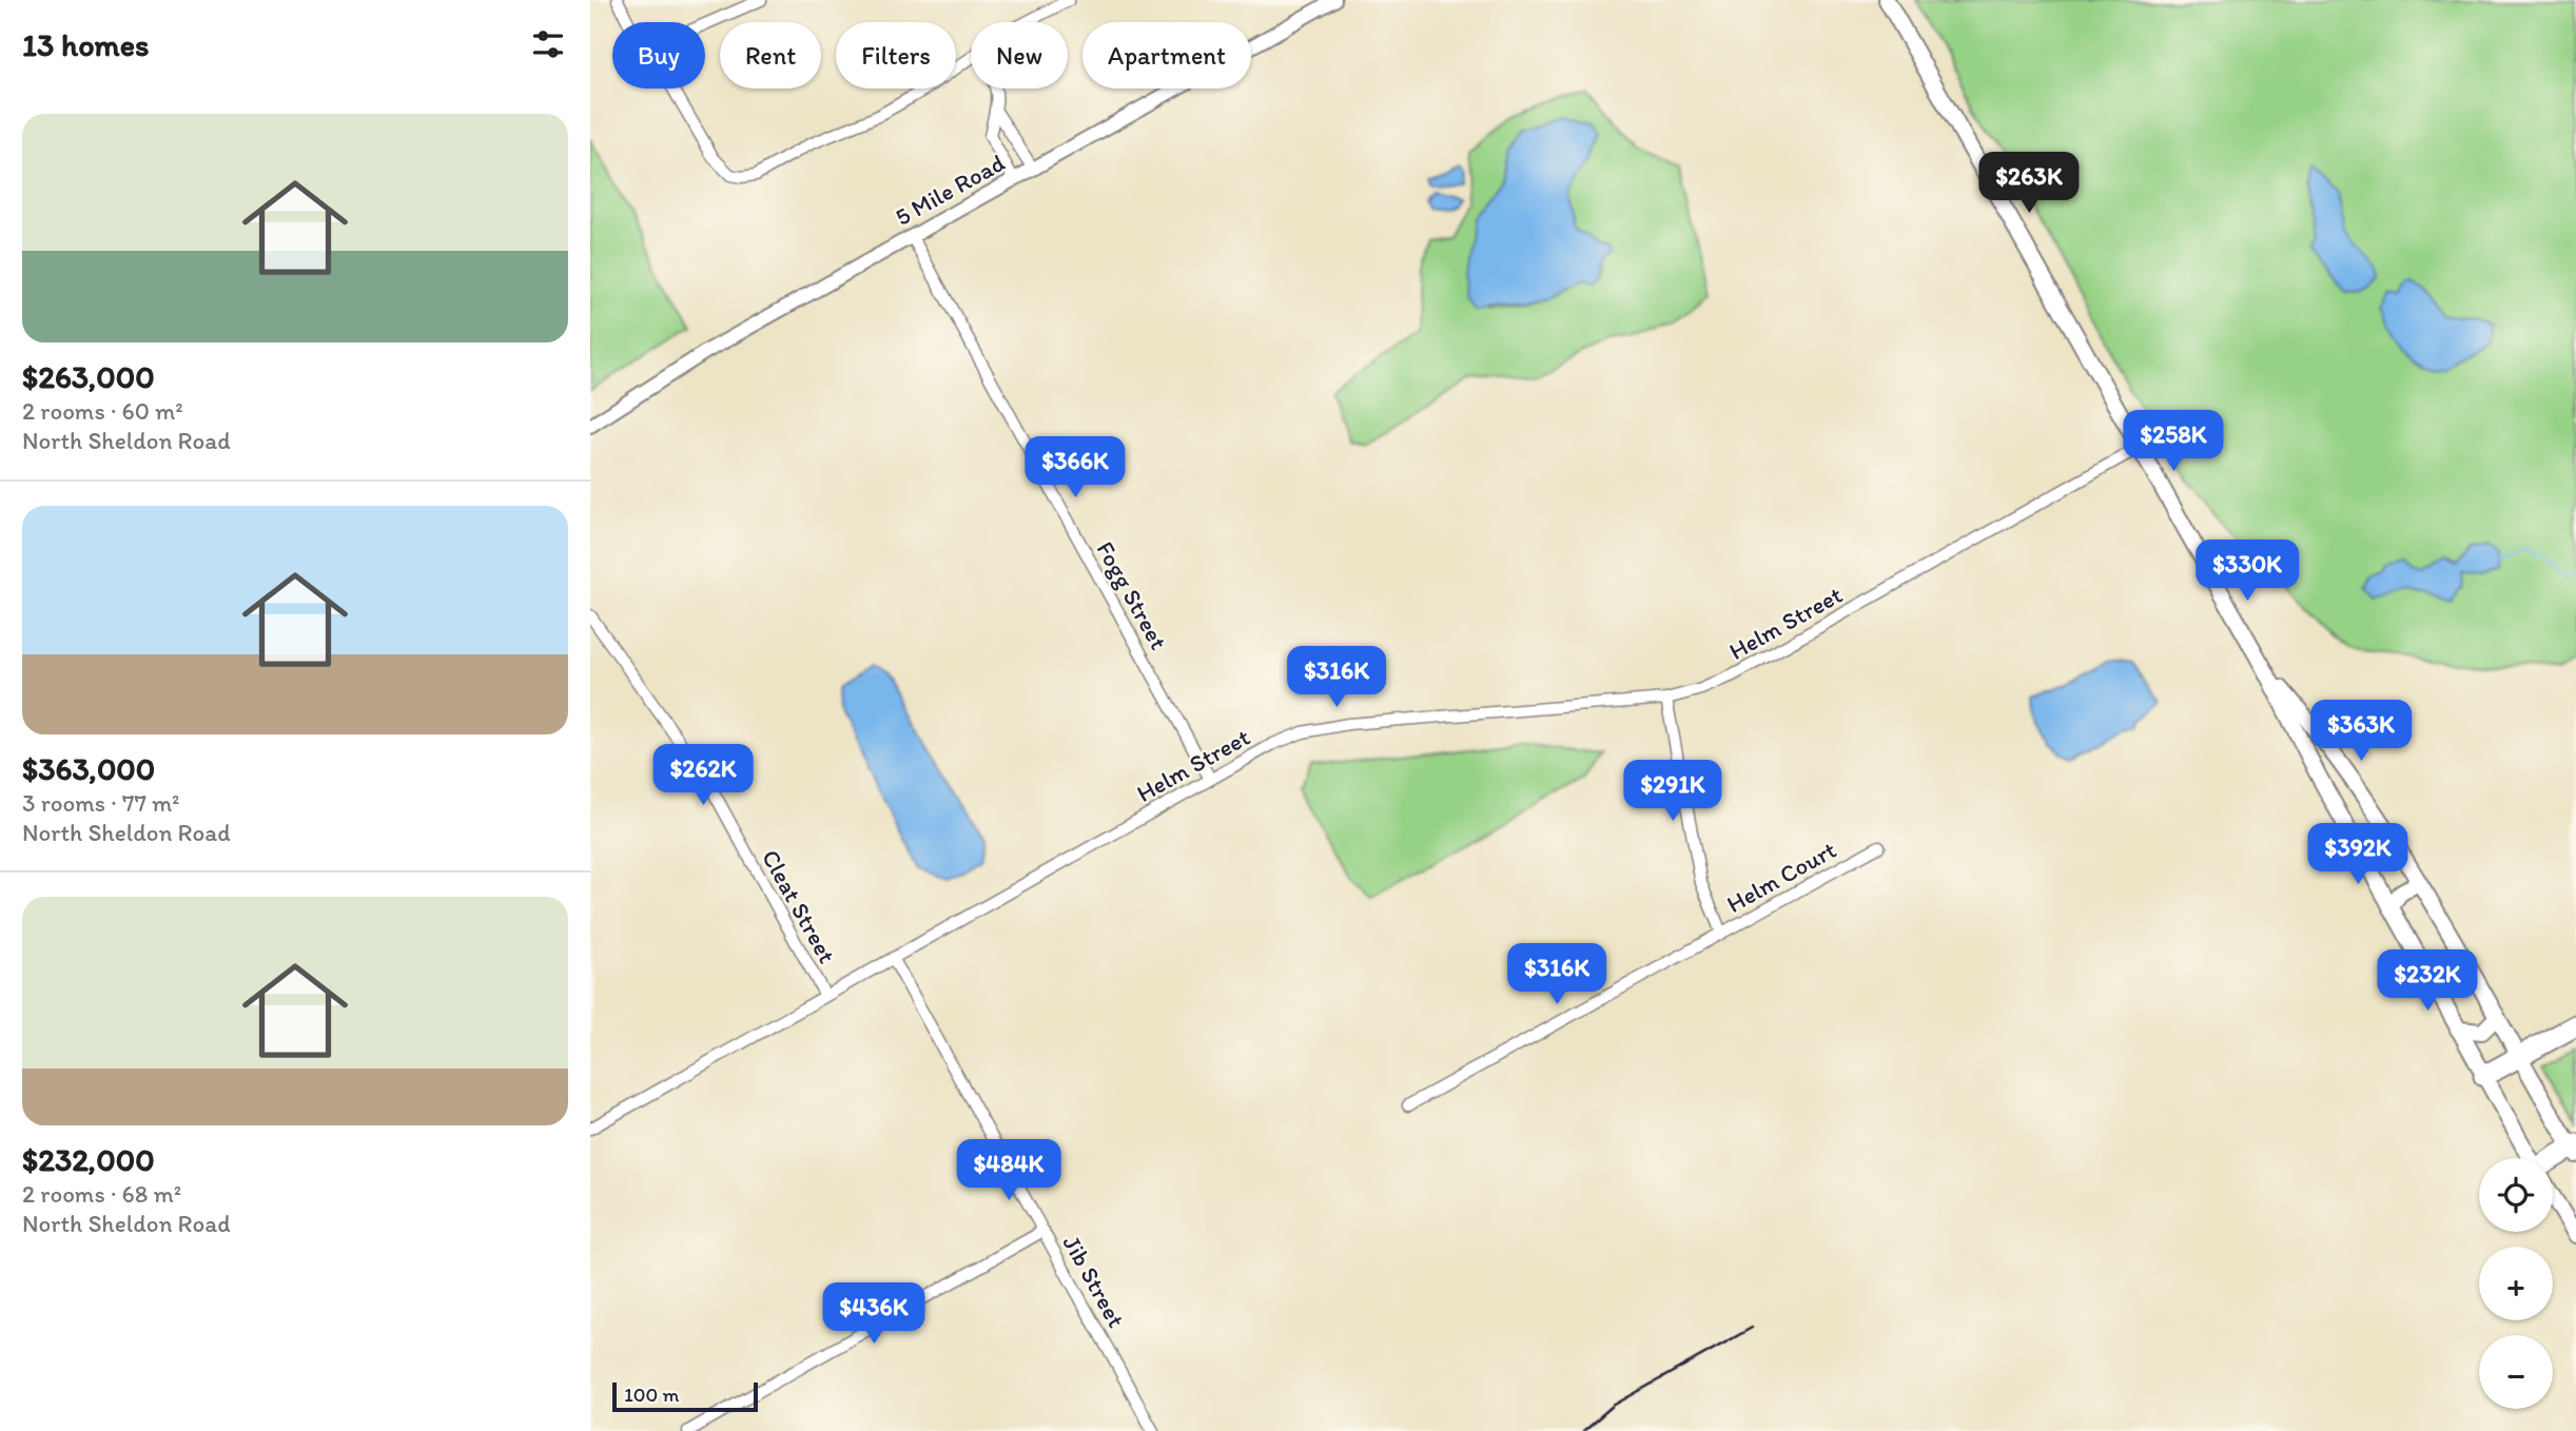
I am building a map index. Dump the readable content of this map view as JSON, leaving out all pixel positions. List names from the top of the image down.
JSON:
{
  "streets": {
    "street": [
      "5 Mile Road",
      "Fogg Street",
      "Helm Street",
      "Helm Court",
      "Cleat Street",
      "Jib Street"
    ]
  },
  "crossings": [
    ["5 Mile Road", "Fogg Street"],
    ["Fogg Street", "Helm Street"],
    ["Helm Street", "Helm Court"],
    ["Helm Street", "Cleat Street"],
    ["Helm Street", "Jib Street"]
  ],
  "scale_bar": "100 m",
  "page": {
    "heading": "13 homes",
    "chip": [
      "Buy",
      "Rent",
      "Filters",
      "New",
      "Apartment"
    ],
    "list": [
      {
        "name": "$263,000",
        "note": "2 rooms · 60 m² · North Sheldon Road"
      },
      {
        "name": "$363,000",
        "note": "3 rooms · 77 m² · North Sheldon Road"
      },
      {
        "name": "$232,000",
        "note": "2 rooms · 68 m² · North Sheldon Road"
      }
    ],
    "price": [
      "$263K",
      "$258K",
      "$366K",
      "$330K",
      "$316K",
      "$363K",
      "$262K",
      "$291K",
      "$392K",
      "$316K",
      "$232K",
      "$484K",
      "$436K"
    ],
    "map_buttons": ["+", "−"],
    "scale": "100 m"
  }
}
